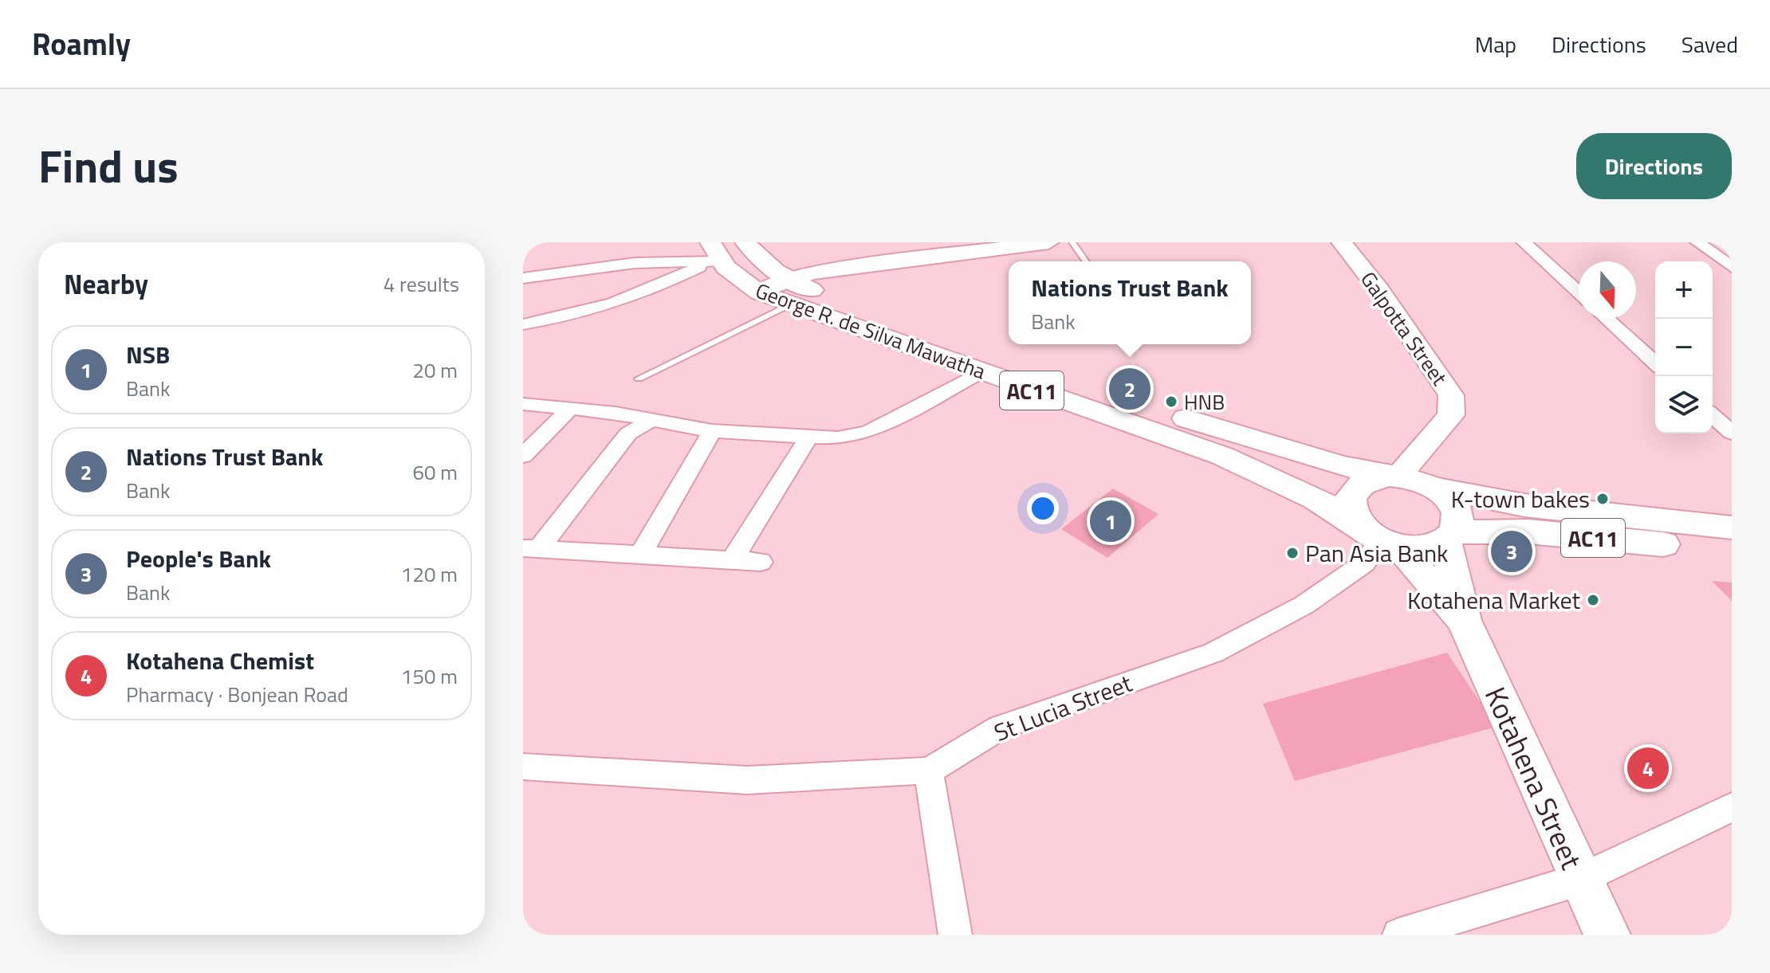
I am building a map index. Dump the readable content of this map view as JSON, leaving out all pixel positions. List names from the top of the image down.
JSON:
{
  "streets": {
    "main road": ["George R. de Silva Mawatha", "AC11"],
    "street": ["Galpotta Street", "St Lucia Street", "Kotahena Street"]
  },
  "crossings": [
    ["Galpotta Street", "George R. de Silva Mawatha"],
    ["Galpotta Street", "AC11"],
    ["Galpotta Street", "St Lucia Street"],
    ["Galpotta Street", "Kotahena Street"],
    ["George R. de Silva Mawatha", "AC11"],
    ["George R. de Silva Mawatha", "St Lucia Street"],
    ["George R. de Silva Mawatha", "Kotahena Street"],
    ["AC11", "St Lucia Street"],
    ["AC11", "Kotahena Street"],
    ["St Lucia Street", "Kotahena Street"]
  ],
  "places": [
    "HNB",
    "K-town bakes",
    "Pan Asia Bank",
    "Kotahena Market"
  ],
  "north": "bottom",
  "page": {
    "header": "Roamly",
    "nav": ["Map", "Directions", "Saved"],
    "title": "Find us",
    "buttons": "Directions",
    "heading": ["Nearby", "4 results"],
    "map_buttons": ["+", "−"],
    "popup": ["Nations Trust Bank", "Bank"],
    "list": [
      {
        "mark": "1",
        "name": "NSB",
        "note": "Bank",
        "value": "20 m"
      },
      {
        "mark": "2",
        "name": "Nations Trust Bank",
        "note": "Bank",
        "value": "60 m"
      },
      {
        "mark": "3",
        "name": "People's Bank",
        "note": "Bank",
        "value": "120 m"
      },
      {
        "mark": "4",
        "name": "Kotahena Chemist",
        "note": "Pharmacy · Bonjean Road",
        "value": "150 m"
      }
    ],
    "pins": [
      "2",
      "1",
      "3",
      "4"
    ]
  }
}
